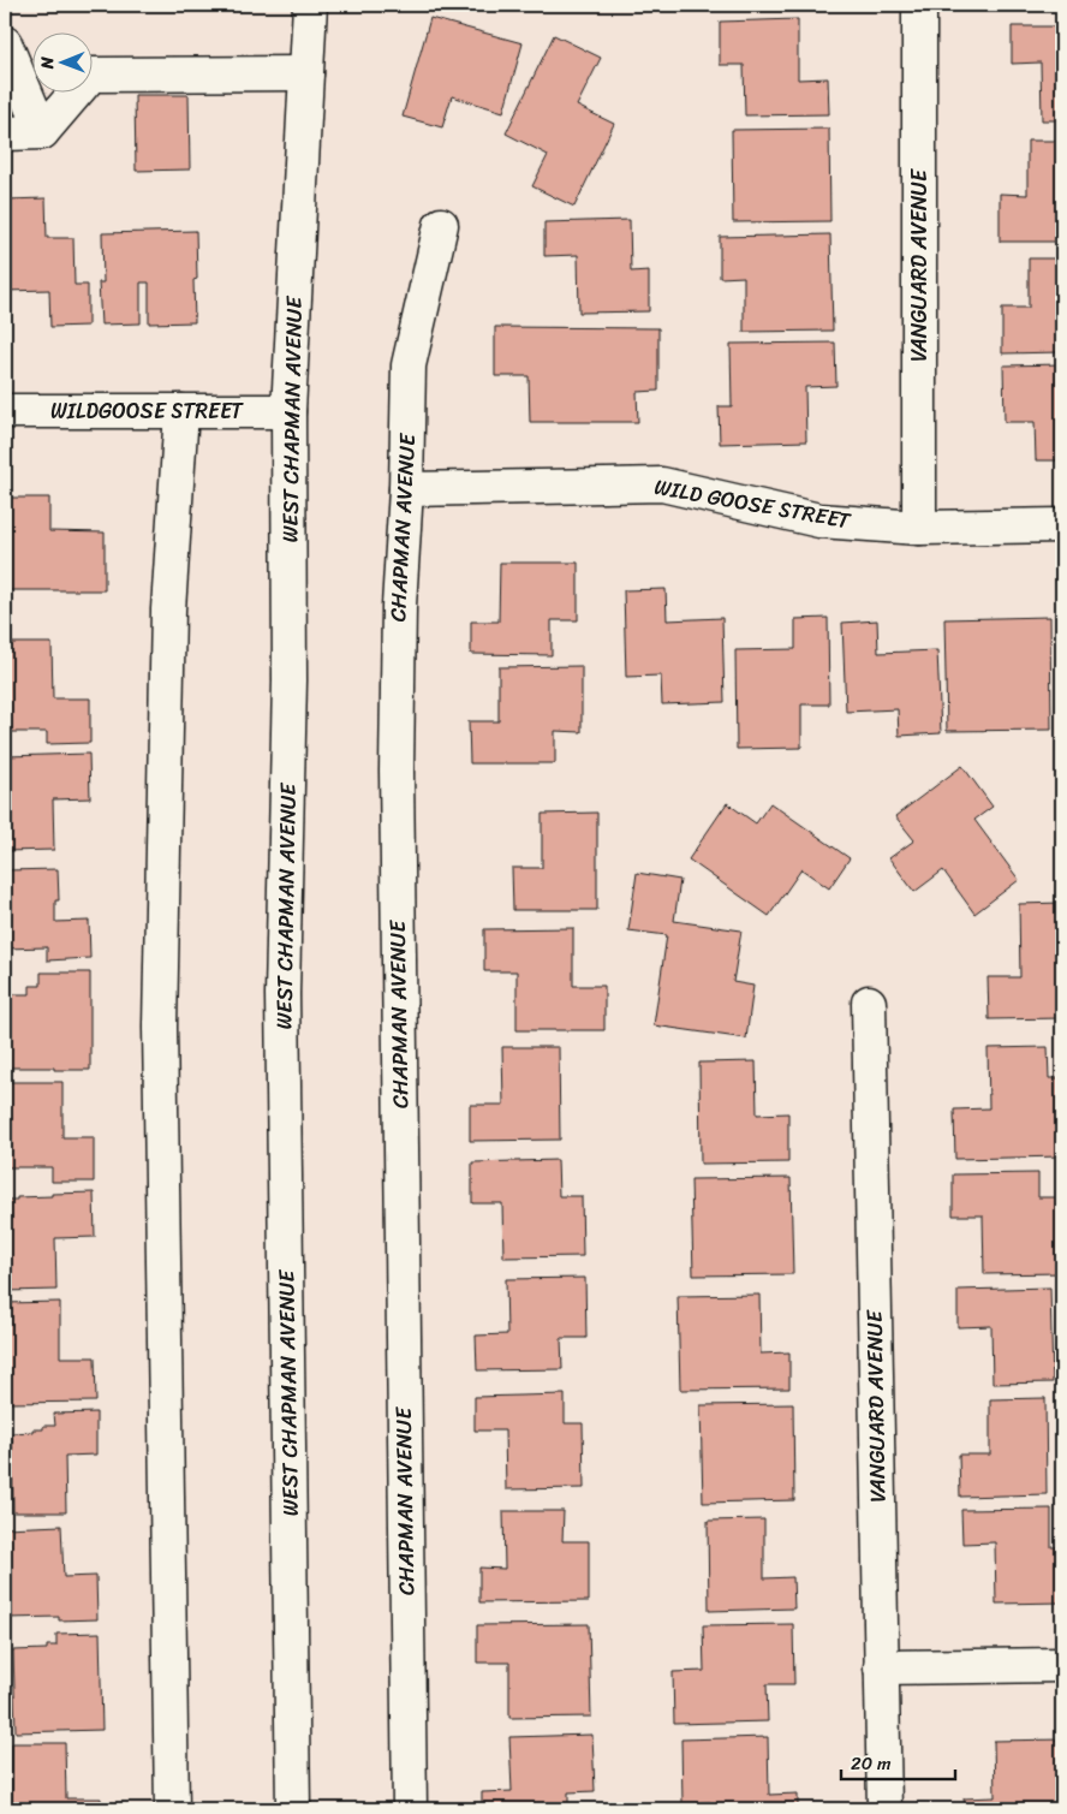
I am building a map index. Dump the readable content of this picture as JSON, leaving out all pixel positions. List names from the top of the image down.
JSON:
{
  "streets": {
    "street": [
      "VANGUARD AVENUE",
      "WILDGOOSE STREET",
      "WEST CHAPMAN AVENUE",
      "WILD GOOSE STREET",
      "CHAPMAN AVENUE"
    ]
  },
  "crossings": [
    ["VANGUARD AVENUE", "WILD GOOSE STREET"],
    ["WILDGOOSE STREET", "WEST CHAPMAN AVENUE"],
    ["WILD GOOSE STREET", "CHAPMAN AVENUE"]
  ],
  "scale_bar": "20 m",
  "north": "left"
}
